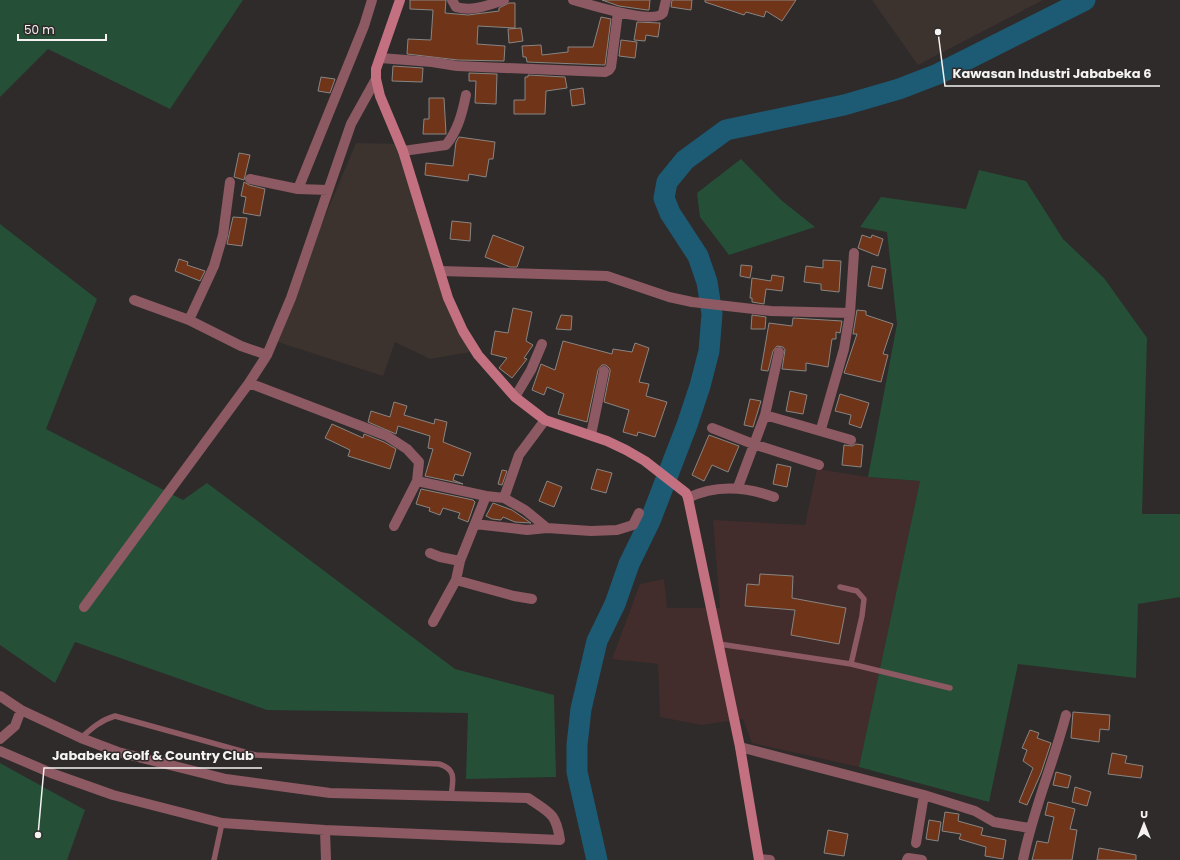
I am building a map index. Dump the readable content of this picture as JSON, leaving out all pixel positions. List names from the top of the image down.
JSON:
{
  "places": ["Kawasan Industri Jababeka 6", "Jababeka Golf & Country Club"],
  "scale_bar": "50 m",
  "north": "top"
}
